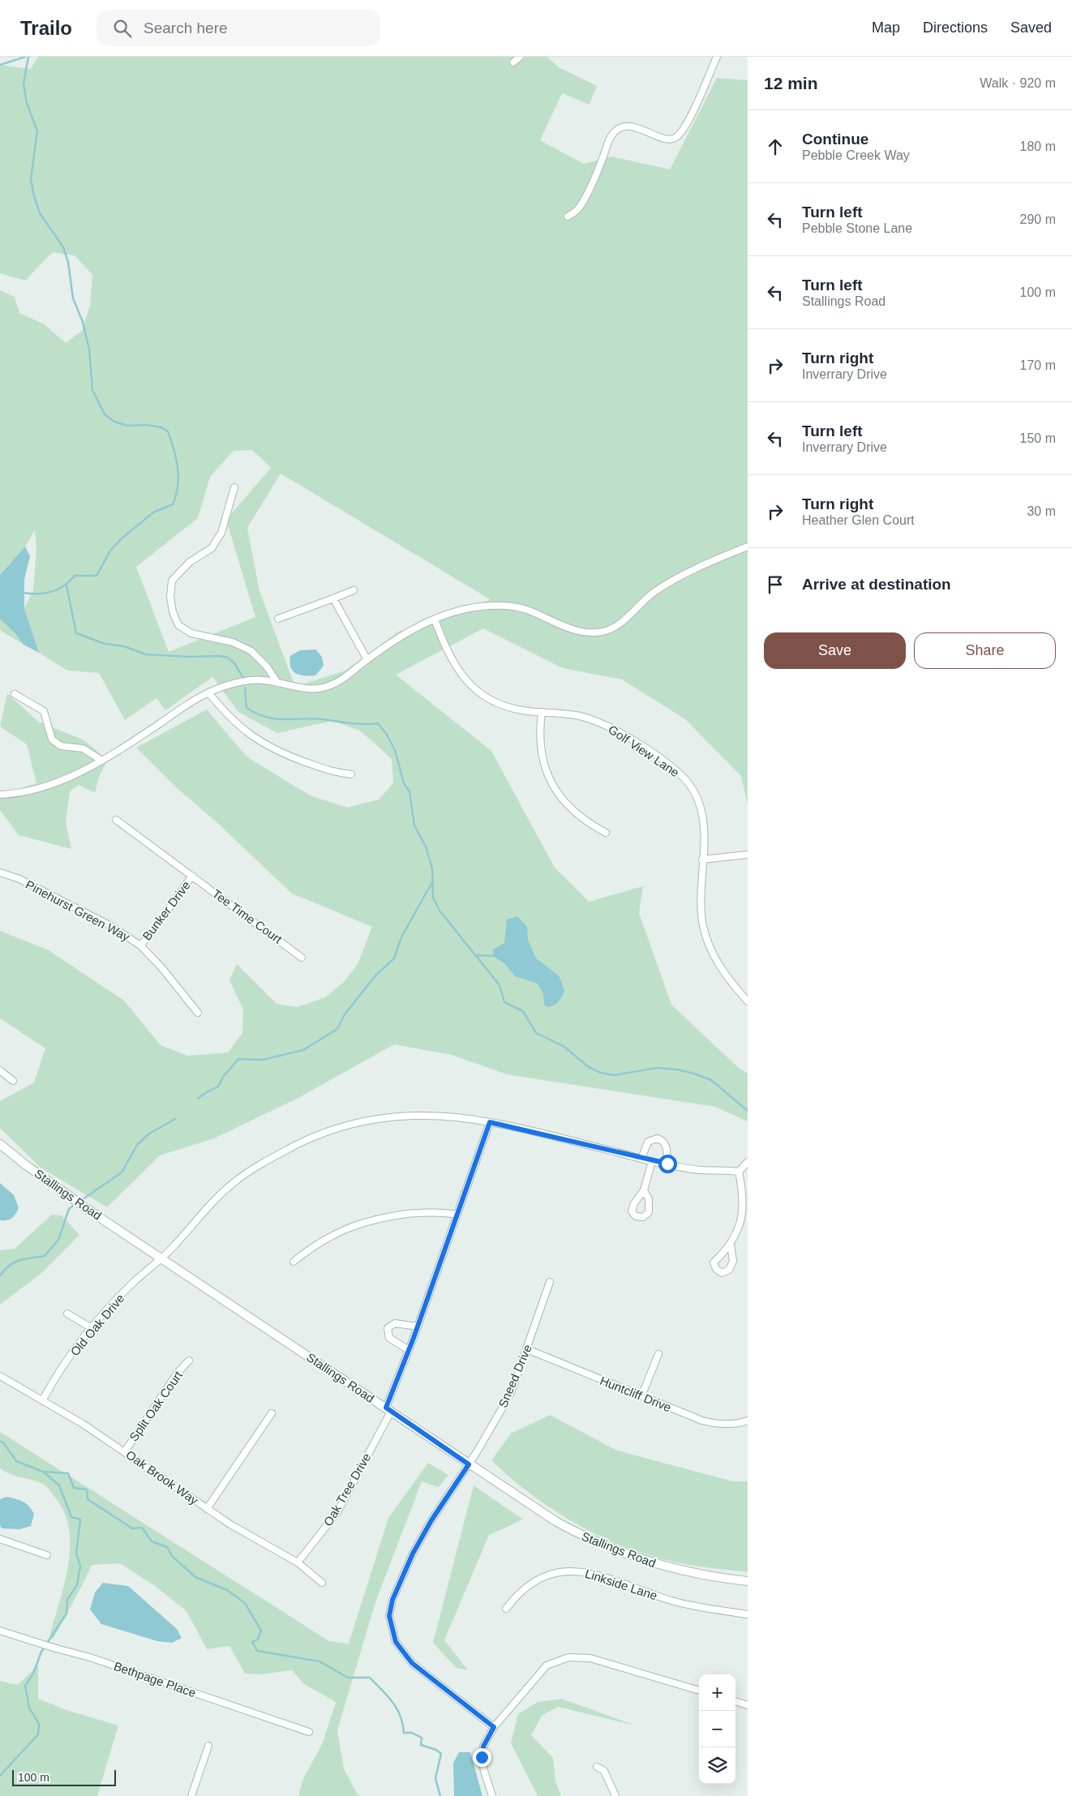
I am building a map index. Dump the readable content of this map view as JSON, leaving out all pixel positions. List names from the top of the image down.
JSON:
{
  "streets": {
    "street": [
      "Golf View Lane",
      "Pinehurst Green Way",
      "Bunker Drive",
      "Tee Time Court",
      "Stallings Road",
      "Old Oak Drive",
      "Sneed Drive",
      "Huntcliff Drive",
      "Split Oak Court",
      "Oak Brook Way",
      "Oak Tree Drive",
      "Linkside Lane",
      "Bethpage Place"
    ]
  },
  "crossings": [
    ["Pinehurst Green Way", "Bunker Drive"],
    ["Bunker Drive", "Tee Time Court"],
    ["Stallings Road", "Old Oak Drive"],
    ["Stallings Road", "Sneed Drive"],
    ["Stallings Road", "Oak Tree Drive"],
    ["Old Oak Drive", "Oak Brook Way"],
    ["Old Oak Drive", "Oak Tree Drive"],
    ["Sneed Drive", "Huntcliff Drive"],
    ["Split Oak Court", "Oak Brook Way"],
    ["Oak Brook Way", "Oak Tree Drive"]
  ],
  "scale_bar": "100 m",
  "page": {
    "header": "Trailo",
    "search": "Search here",
    "nav": ["Map", "Directions", "Saved"],
    "heading": ["12 min", "Walk · 920 m"],
    "list": [
      ["Continue", "Pebble Creek Way", "180 m"],
      ["Turn left", "Pebble Stone Lane", "290 m"],
      ["Turn left", "Stallings Road", "100 m"],
      ["Turn right", "Inverrary Drive", "170 m"],
      ["Turn left", "Inverrary Drive", "150 m"],
      ["Turn right", "Heather Glen Court", "30 m"],
      "Arrive at destination"
    ],
    "buttons": ["Save", "Share"],
    "map_buttons": ["+", "−"],
    "scale": "100 m"
  }
}
